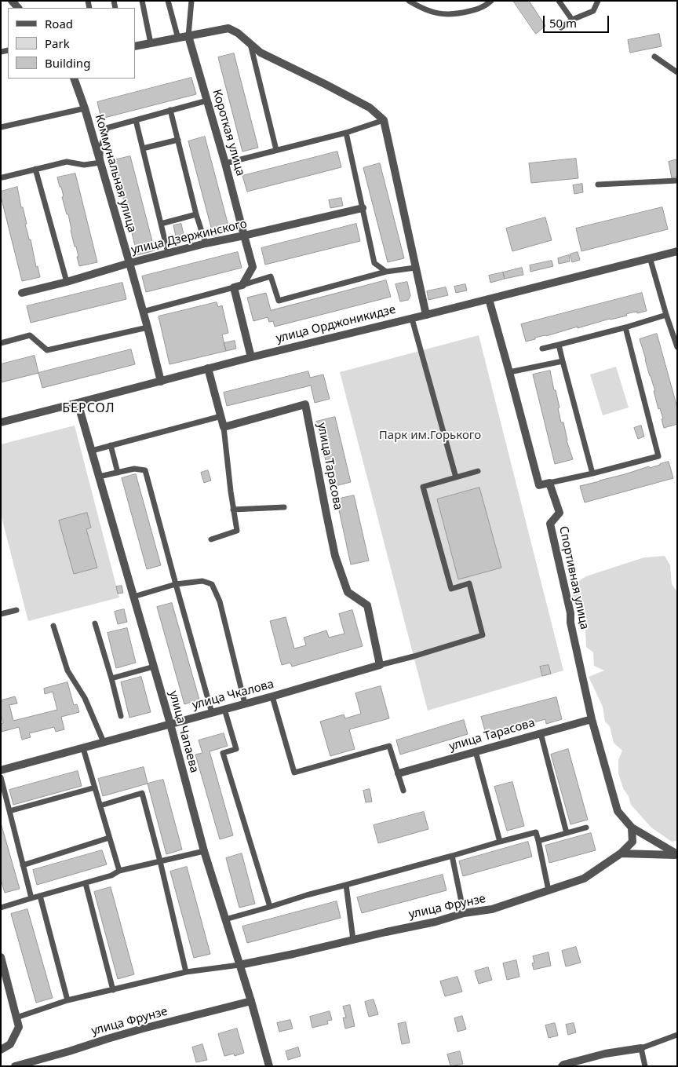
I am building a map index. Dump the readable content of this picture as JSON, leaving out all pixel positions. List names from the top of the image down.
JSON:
{
  "streets": {
    "street": [
      "Короткая улица",
      "Коммунальная улица",
      "улица Дзержинского",
      "улица Орджоникидзе",
      "улица Тарасова",
      "Спортивная улица",
      "улица Чкалова",
      "улица Чапаева",
      "улица Фрунзе"
    ]
  },
  "crossings": [
    ["Короткая улица", "улица Дзержинского"],
    ["Коммунальная улица", "улица Дзержинского"],
    ["Коммунальная улица", "улица Орджоникидзе"],
    ["улица Орджоникидзе", "улица Чапаева"],
    ["улица Тарасова", "Спортивная улица"],
    ["улица Тарасова", "улица Чкалова"],
    ["Спортивная улица", "улица Фрунзе"],
    ["улица Чкалова", "улица Чапаева"],
    ["улица Чапаева", "улица Фрунзе"]
  ],
  "districts": ["БЕРСОЛ"],
  "parks": ["Парк им.Горького"],
  "legend": ["Road", "Park", "Building"],
  "scale_bar": "50 m"
}
